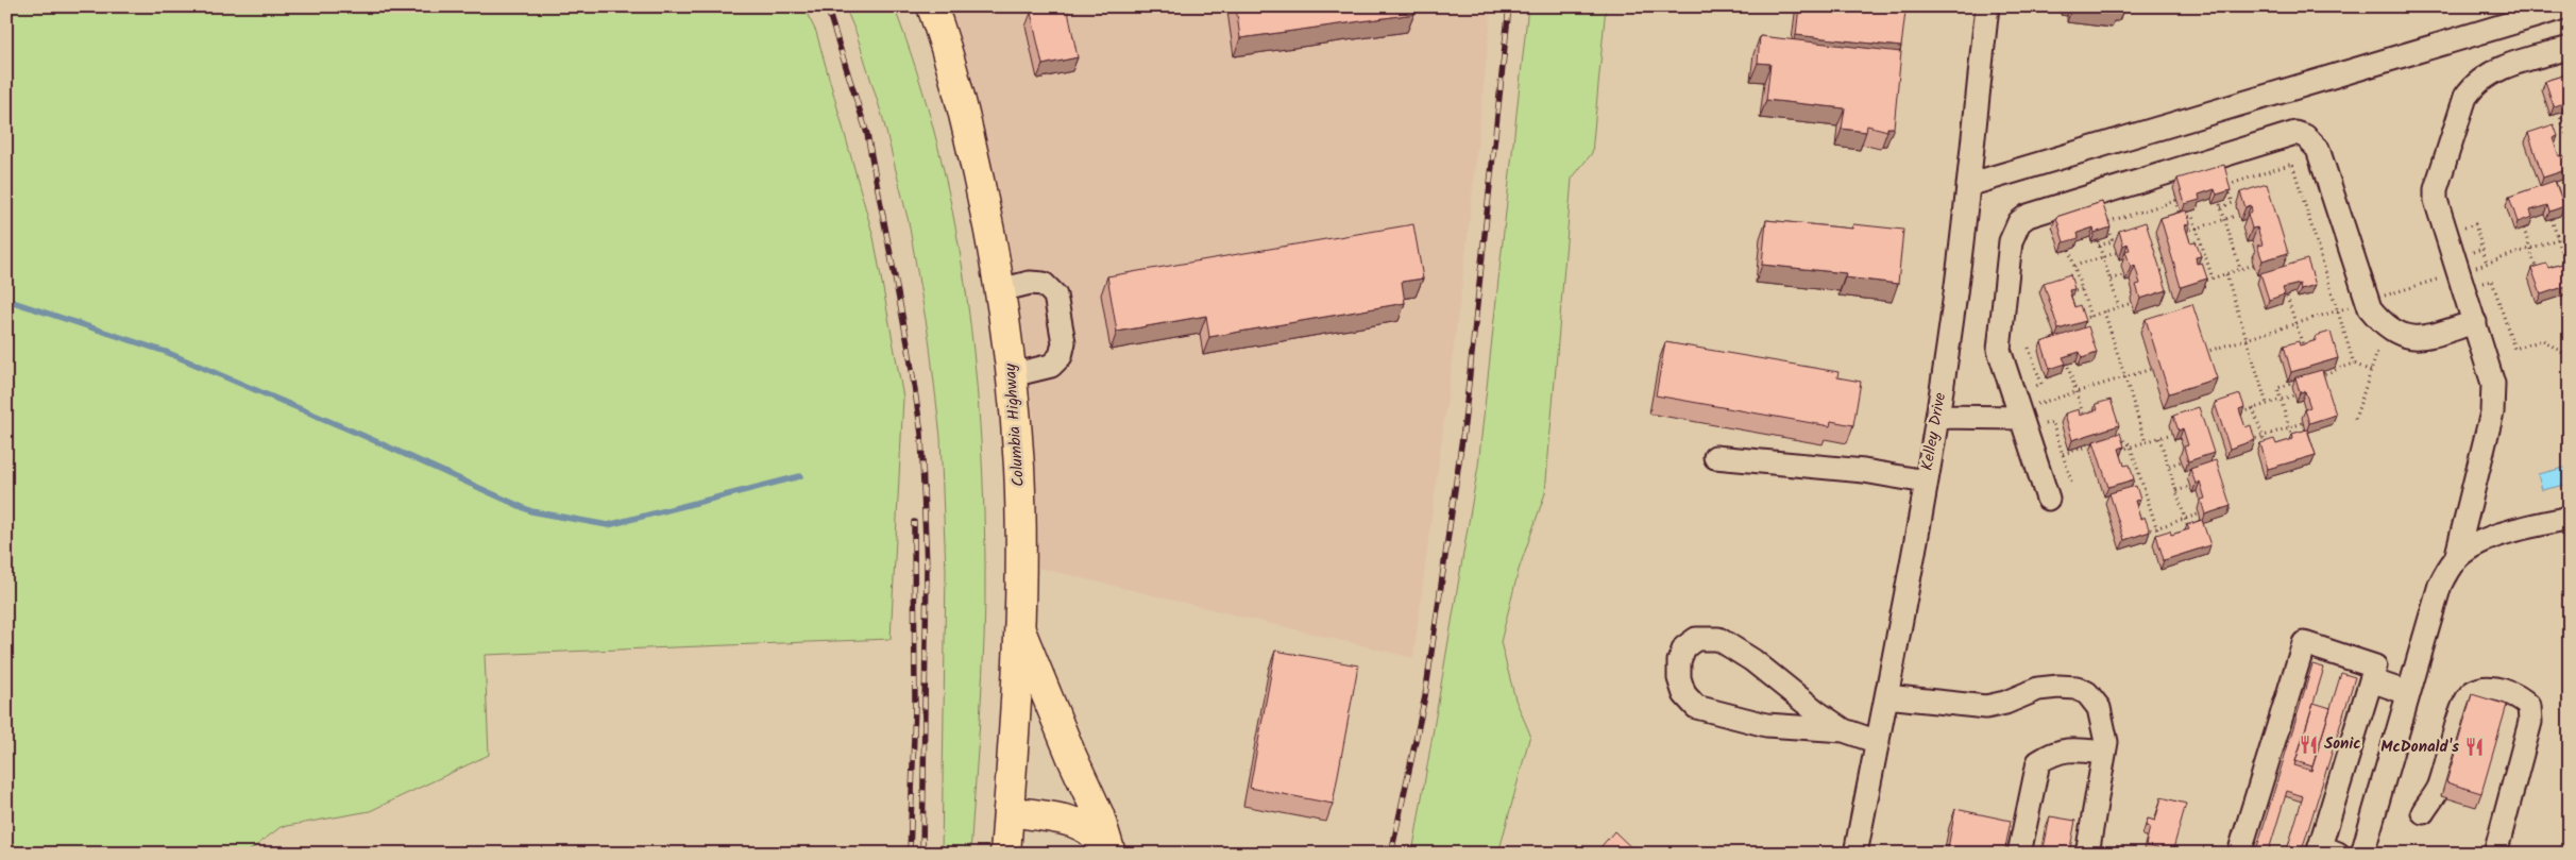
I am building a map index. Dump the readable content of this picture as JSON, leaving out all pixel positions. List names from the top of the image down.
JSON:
{
  "streets": {
    "main road": ["Columbia Highway"],
    "street": ["Kelley Drive"]
  },
  "places": {
    "restaurant": ["Sonic", "McDonald's"]
  }
}
